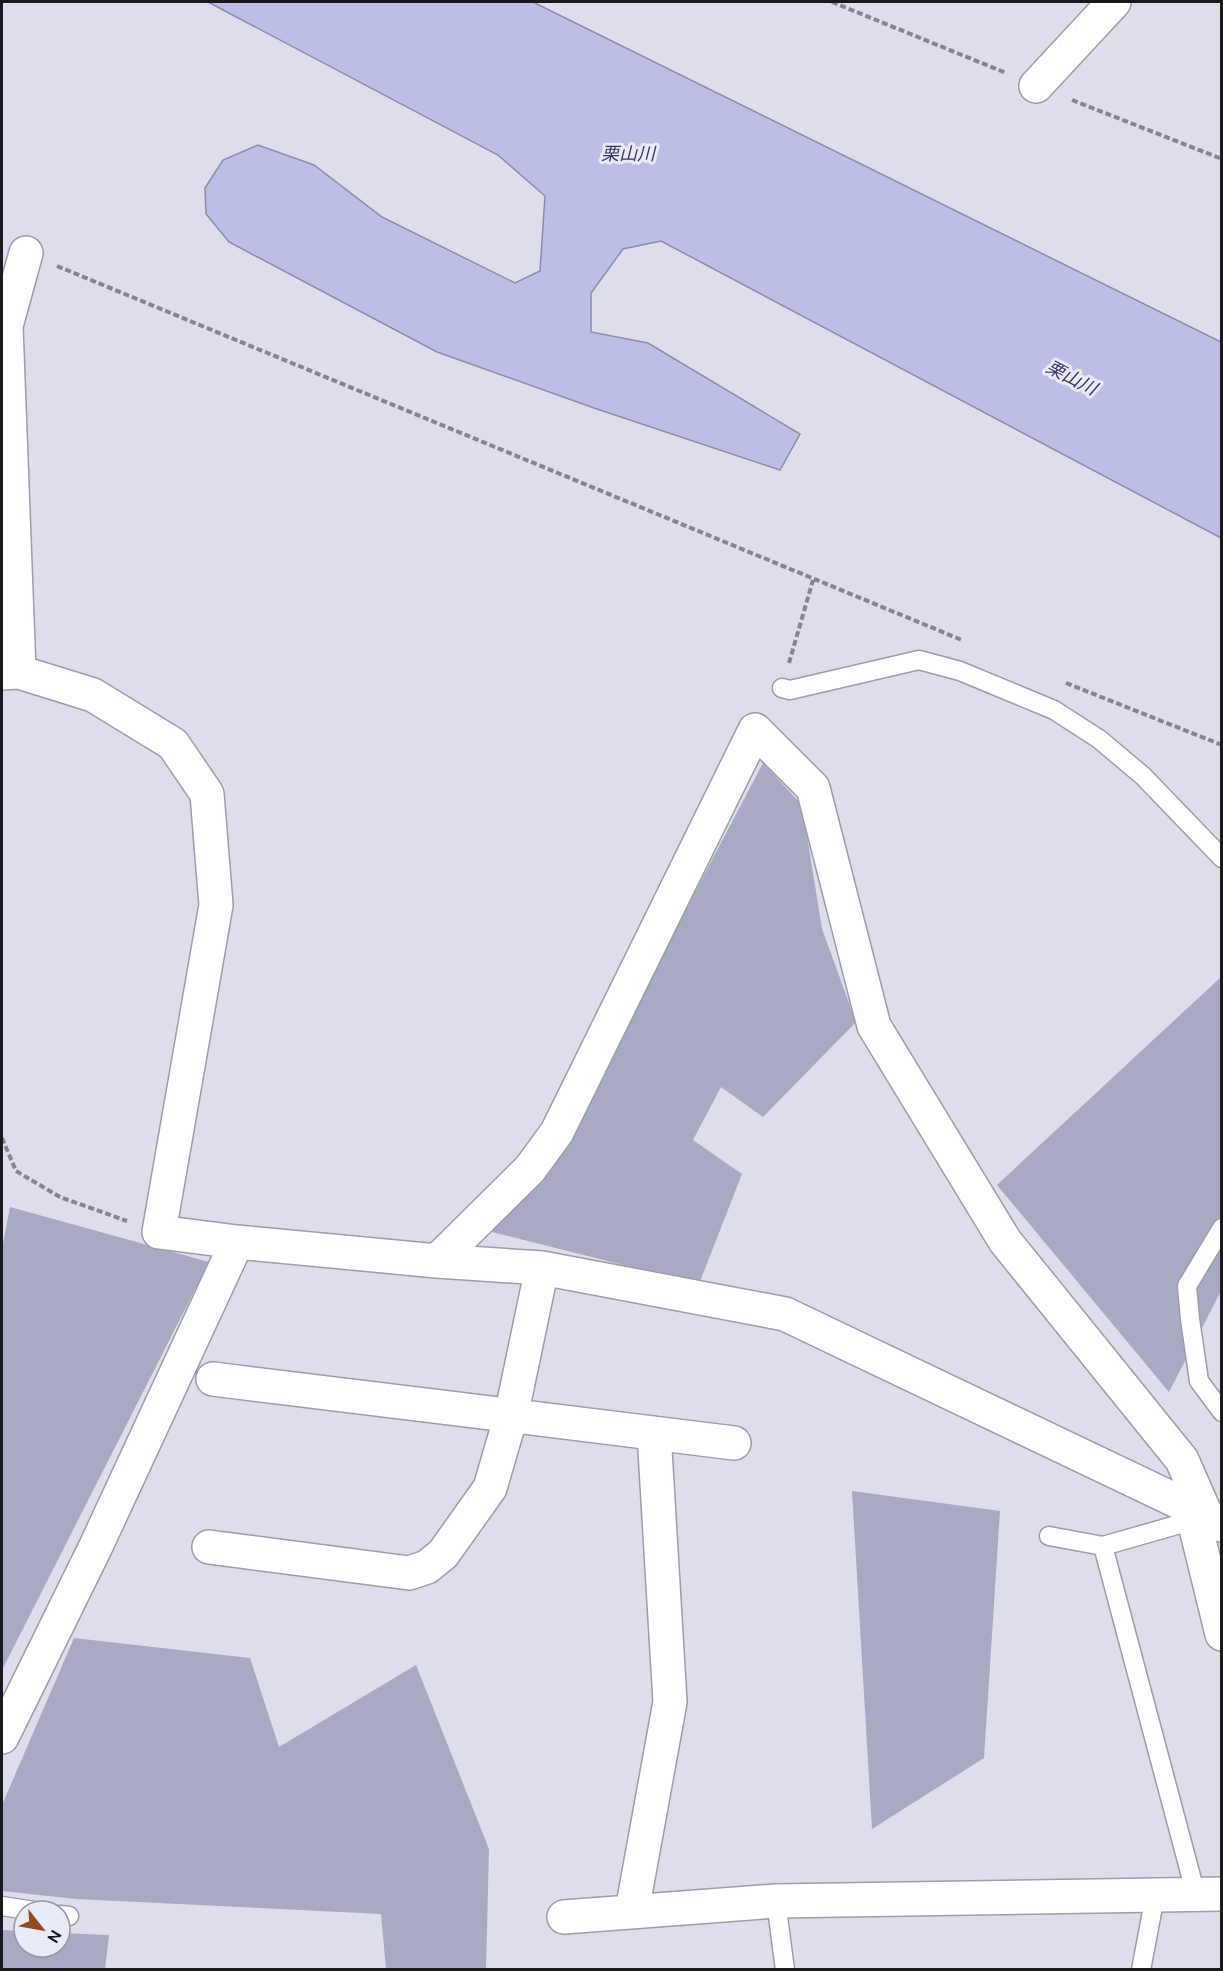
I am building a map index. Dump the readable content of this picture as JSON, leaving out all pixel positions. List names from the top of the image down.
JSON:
{
  "water": ["栗山川"],
  "north": "bottom right"
}
